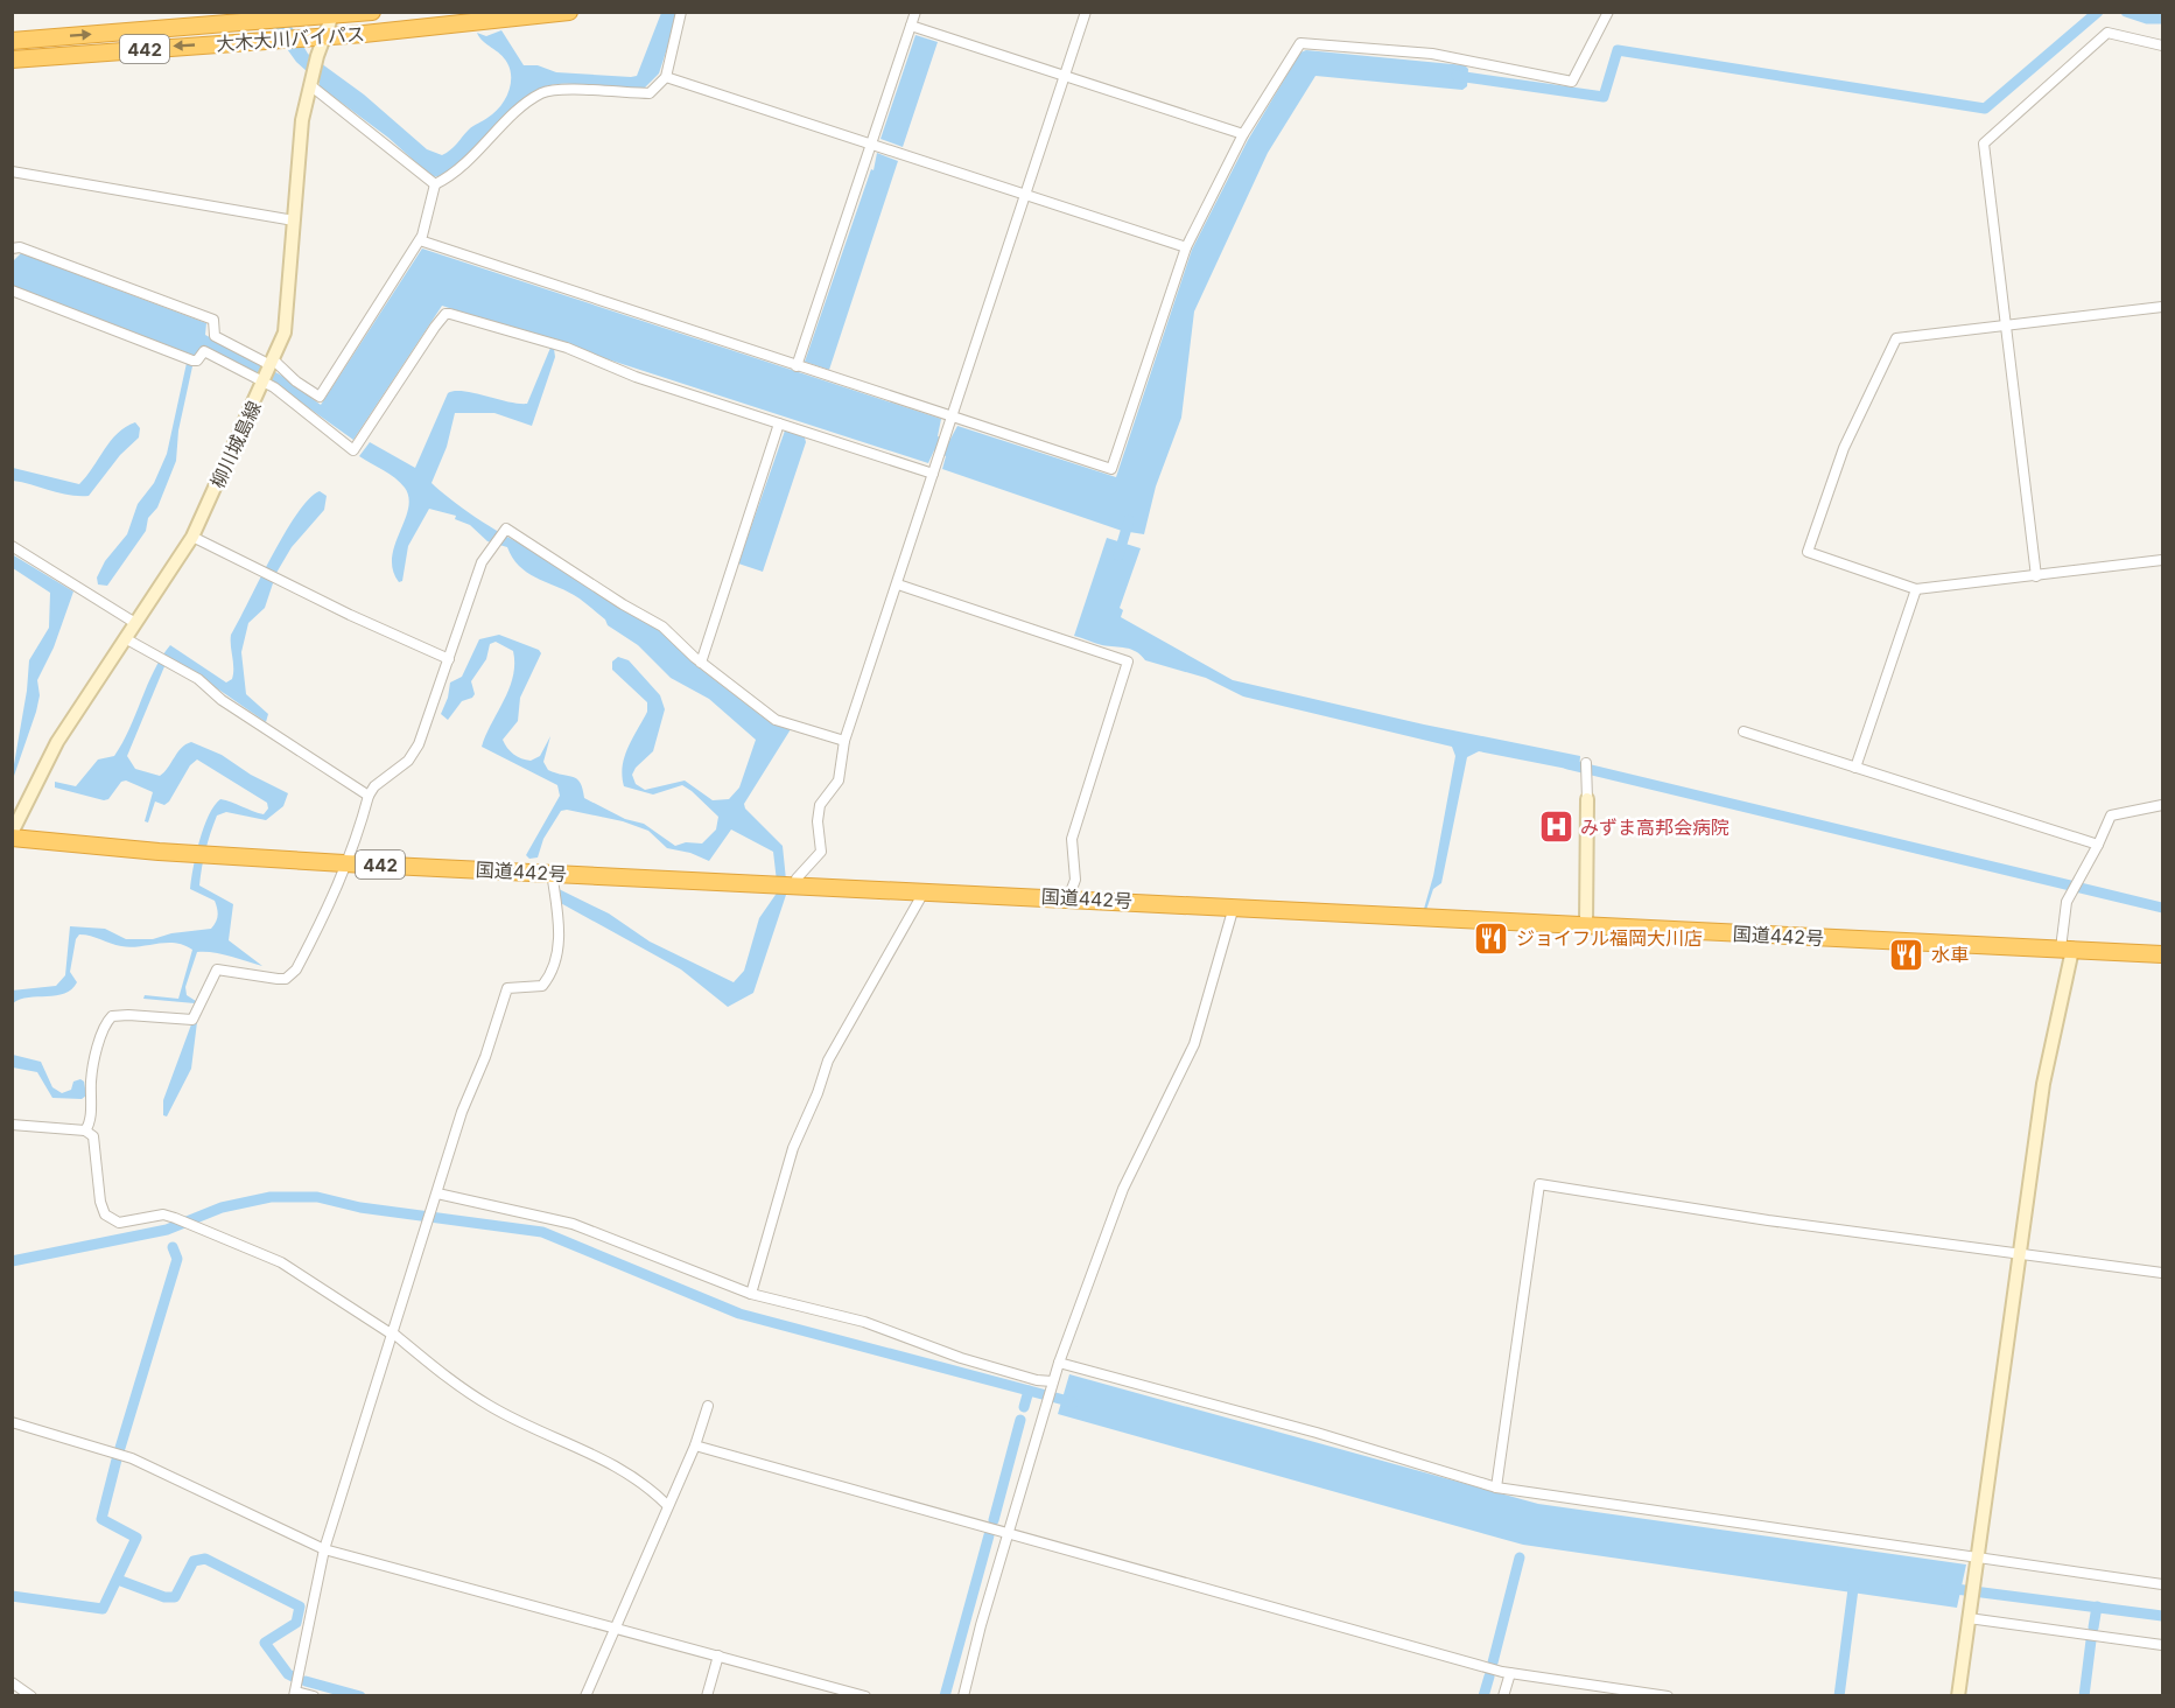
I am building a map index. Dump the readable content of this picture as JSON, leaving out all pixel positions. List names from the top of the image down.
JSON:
{
  "streets": {
    "highway": ["大木大川バイパス", "442", "国道442号"],
    "main road": ["柳川城島線"]
  },
  "crossings": [
    ["大木大川バイパス", "柳川城島線"],
    ["柳川城島線", "国道442号"]
  ],
  "places": {
    "hospital": ["みずま高邦会病院"],
    "restaurant": ["ジョイフル福岡大川店", "水車"]
  }
}
